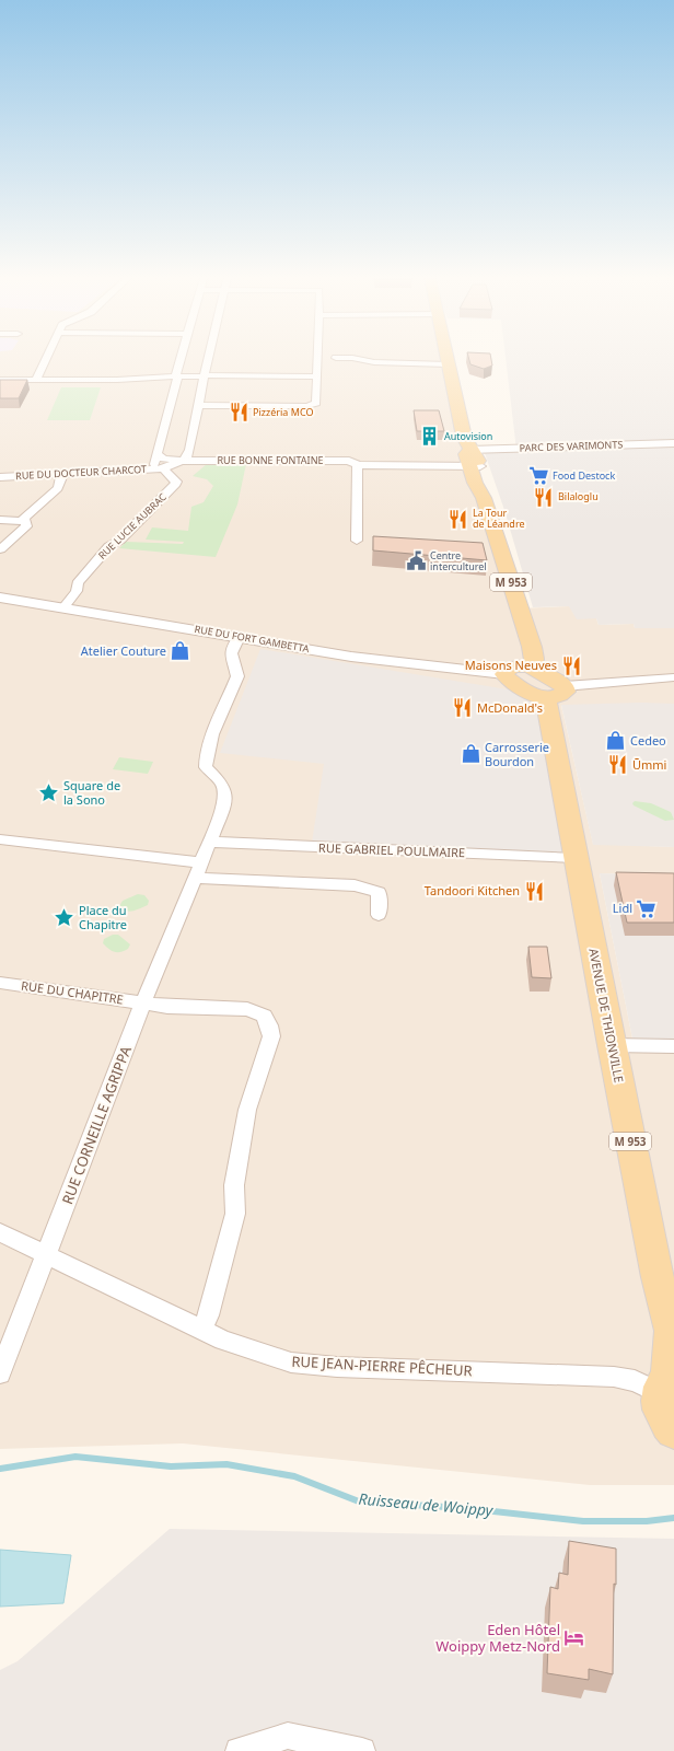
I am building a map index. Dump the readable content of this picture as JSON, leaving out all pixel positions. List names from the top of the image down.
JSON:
{
  "streets": {
    "main road": ["M 953", "AVENUE DE THIONVILLE"],
    "street": [
      "PARC DES VARIMONTS",
      "RUE BONNE FONTAINE",
      "RUE DU DOCTEUR CHARCOT",
      "RUE LUCIE AUBRAC",
      "RUE DU FORT GAMBETTA",
      "RUE GABRIEL POULMAIRE",
      "RUE DU CHAPITRE",
      "RUE CORNEILLE AGRIPPA",
      "RUE JEAN-PIERRE PÊCHEUR"
    ]
  },
  "crossings": [
    ["PARC DES VARIMONTS", "M 953"],
    ["RUE BONNE FONTAINE", "RUE DU DOCTEUR CHARCOT"],
    ["RUE BONNE FONTAINE", "M 953"],
    ["RUE DU DOCTEUR CHARCOT", "RUE LUCIE AUBRAC"],
    ["RUE LUCIE AUBRAC", "RUE DU FORT GAMBETTA"],
    ["RUE DU FORT GAMBETTA", "RUE CORNEILLE AGRIPPA"],
    ["RUE GABRIEL POULMAIRE", "AVENUE DE THIONVILLE"],
    ["RUE GABRIEL POULMAIRE", "RUE CORNEILLE AGRIPPA"],
    ["RUE DU CHAPITRE", "RUE CORNEILLE AGRIPPA"],
    ["RUE DU CHAPITRE", "RUE JEAN-PIERRE PÊCHEUR"],
    ["AVENUE DE THIONVILLE", "RUE JEAN-PIERRE PÊCHEUR"],
    ["RUE CORNEILLE AGRIPPA", "RUE JEAN-PIERRE PÊCHEUR"]
  ],
  "water": ["Ruisseau de Woippy"],
  "places": {
    "restaurant": [
      "Pizzéria MCO",
      "Bilaloglu",
      "La Tour de Léandre",
      "Maisons Neuves",
      "McDonald's",
      "Ūmmi",
      "Tandoori Kitchen"
    ],
    "building": ["Autovision"],
    "supermarket": ["Food Destock", "Lidl"],
    "public building": ["Centre interculturel"],
    "shop": ["Atelier Couture", "Cedeo", "Carrosserie Bourdon"],
    "place": ["Square de la Sono", "Place du Chapitre"],
    "hotel": ["Eden Hôtel Woippy Metz-Nord"]
  }
}
